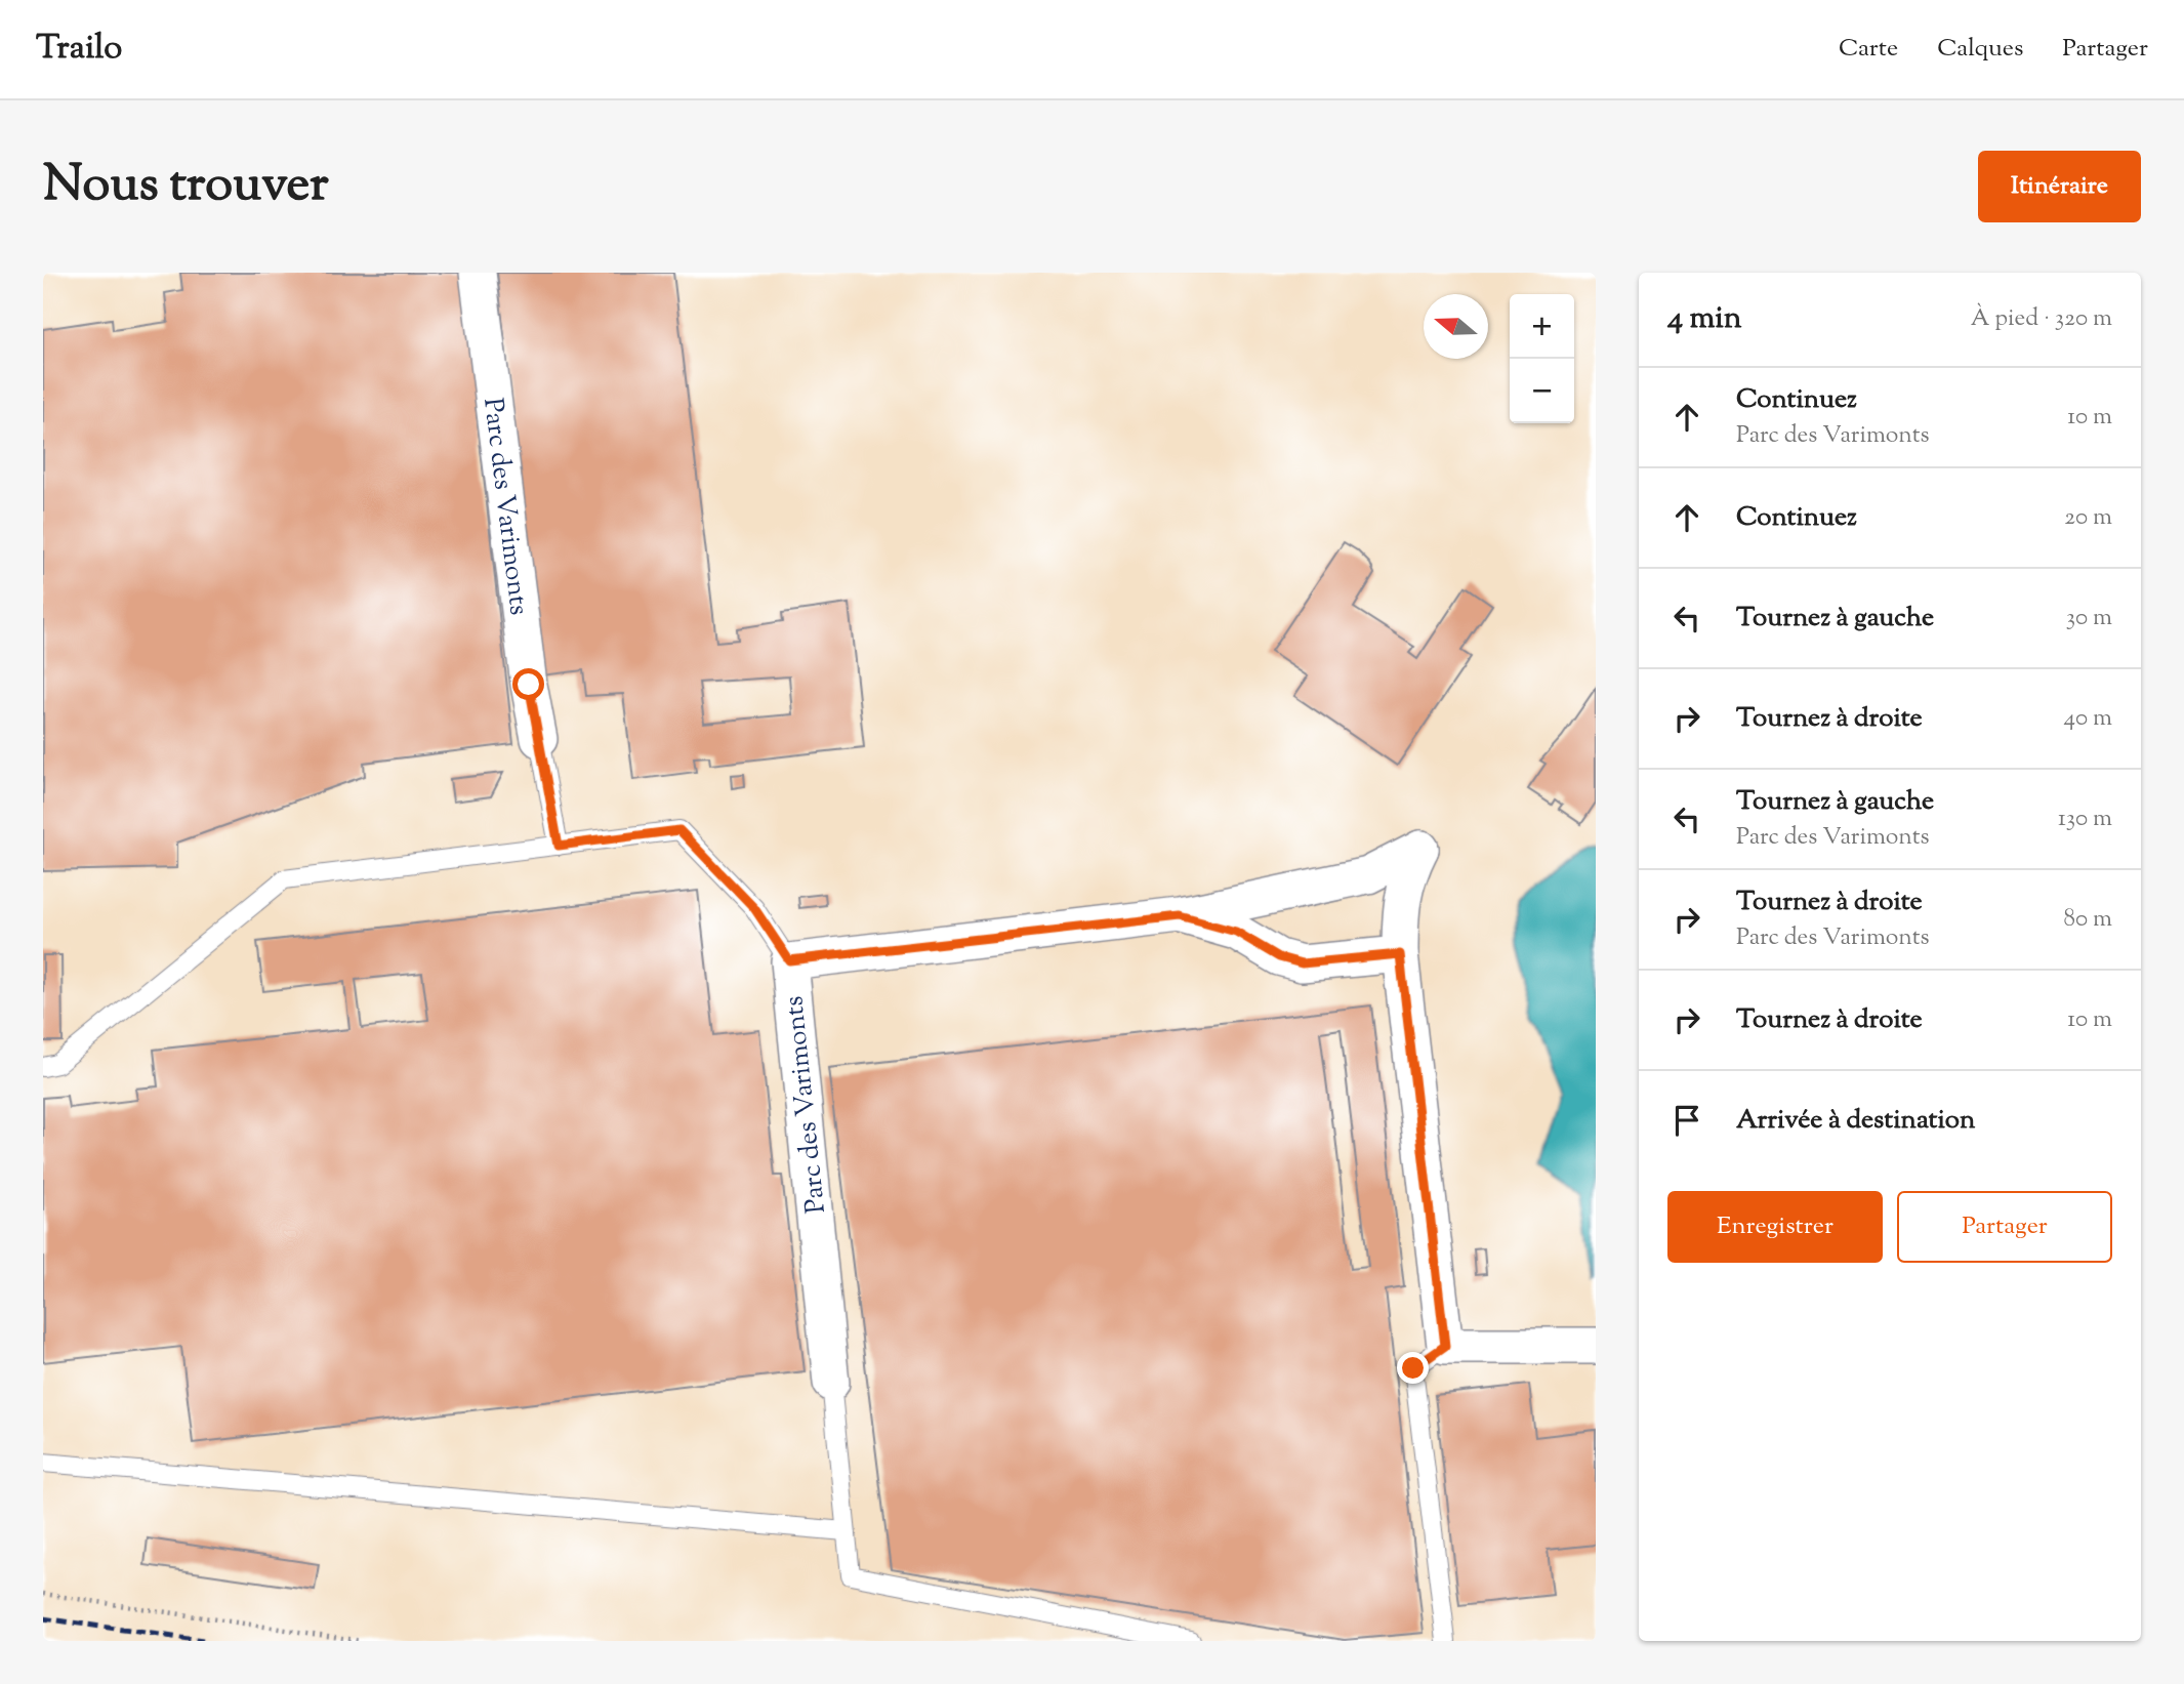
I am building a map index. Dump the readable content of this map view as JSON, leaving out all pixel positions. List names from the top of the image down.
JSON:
{
  "streets": {
    "street": ["Parc des Varimonts"]
  },
  "north": "left",
  "page": {
    "header": "Trailo",
    "nav": ["Carte", "Calques", "Partager"],
    "title": "Nous trouver",
    "buttons": [
      "Itinéraire",
      ["Enregistrer", "Partager"]
    ],
    "heading": ["4 min", "À pied · 320 m"],
    "map_buttons": ["+", "−"],
    "list": [
      ["Continuez", "Parc des Varimonts", "10 m"],
      ["Continuez", "20 m"],
      ["Tournez à gauche", "30 m"],
      ["Tournez à droite", "40 m"],
      ["Tournez à gauche", "Parc des Varimonts", "130 m"],
      ["Tournez à droite", "Parc des Varimonts", "80 m"],
      ["Tournez à droite", "10 m"],
      "Arrivée à destination"
    ]
  }
}
